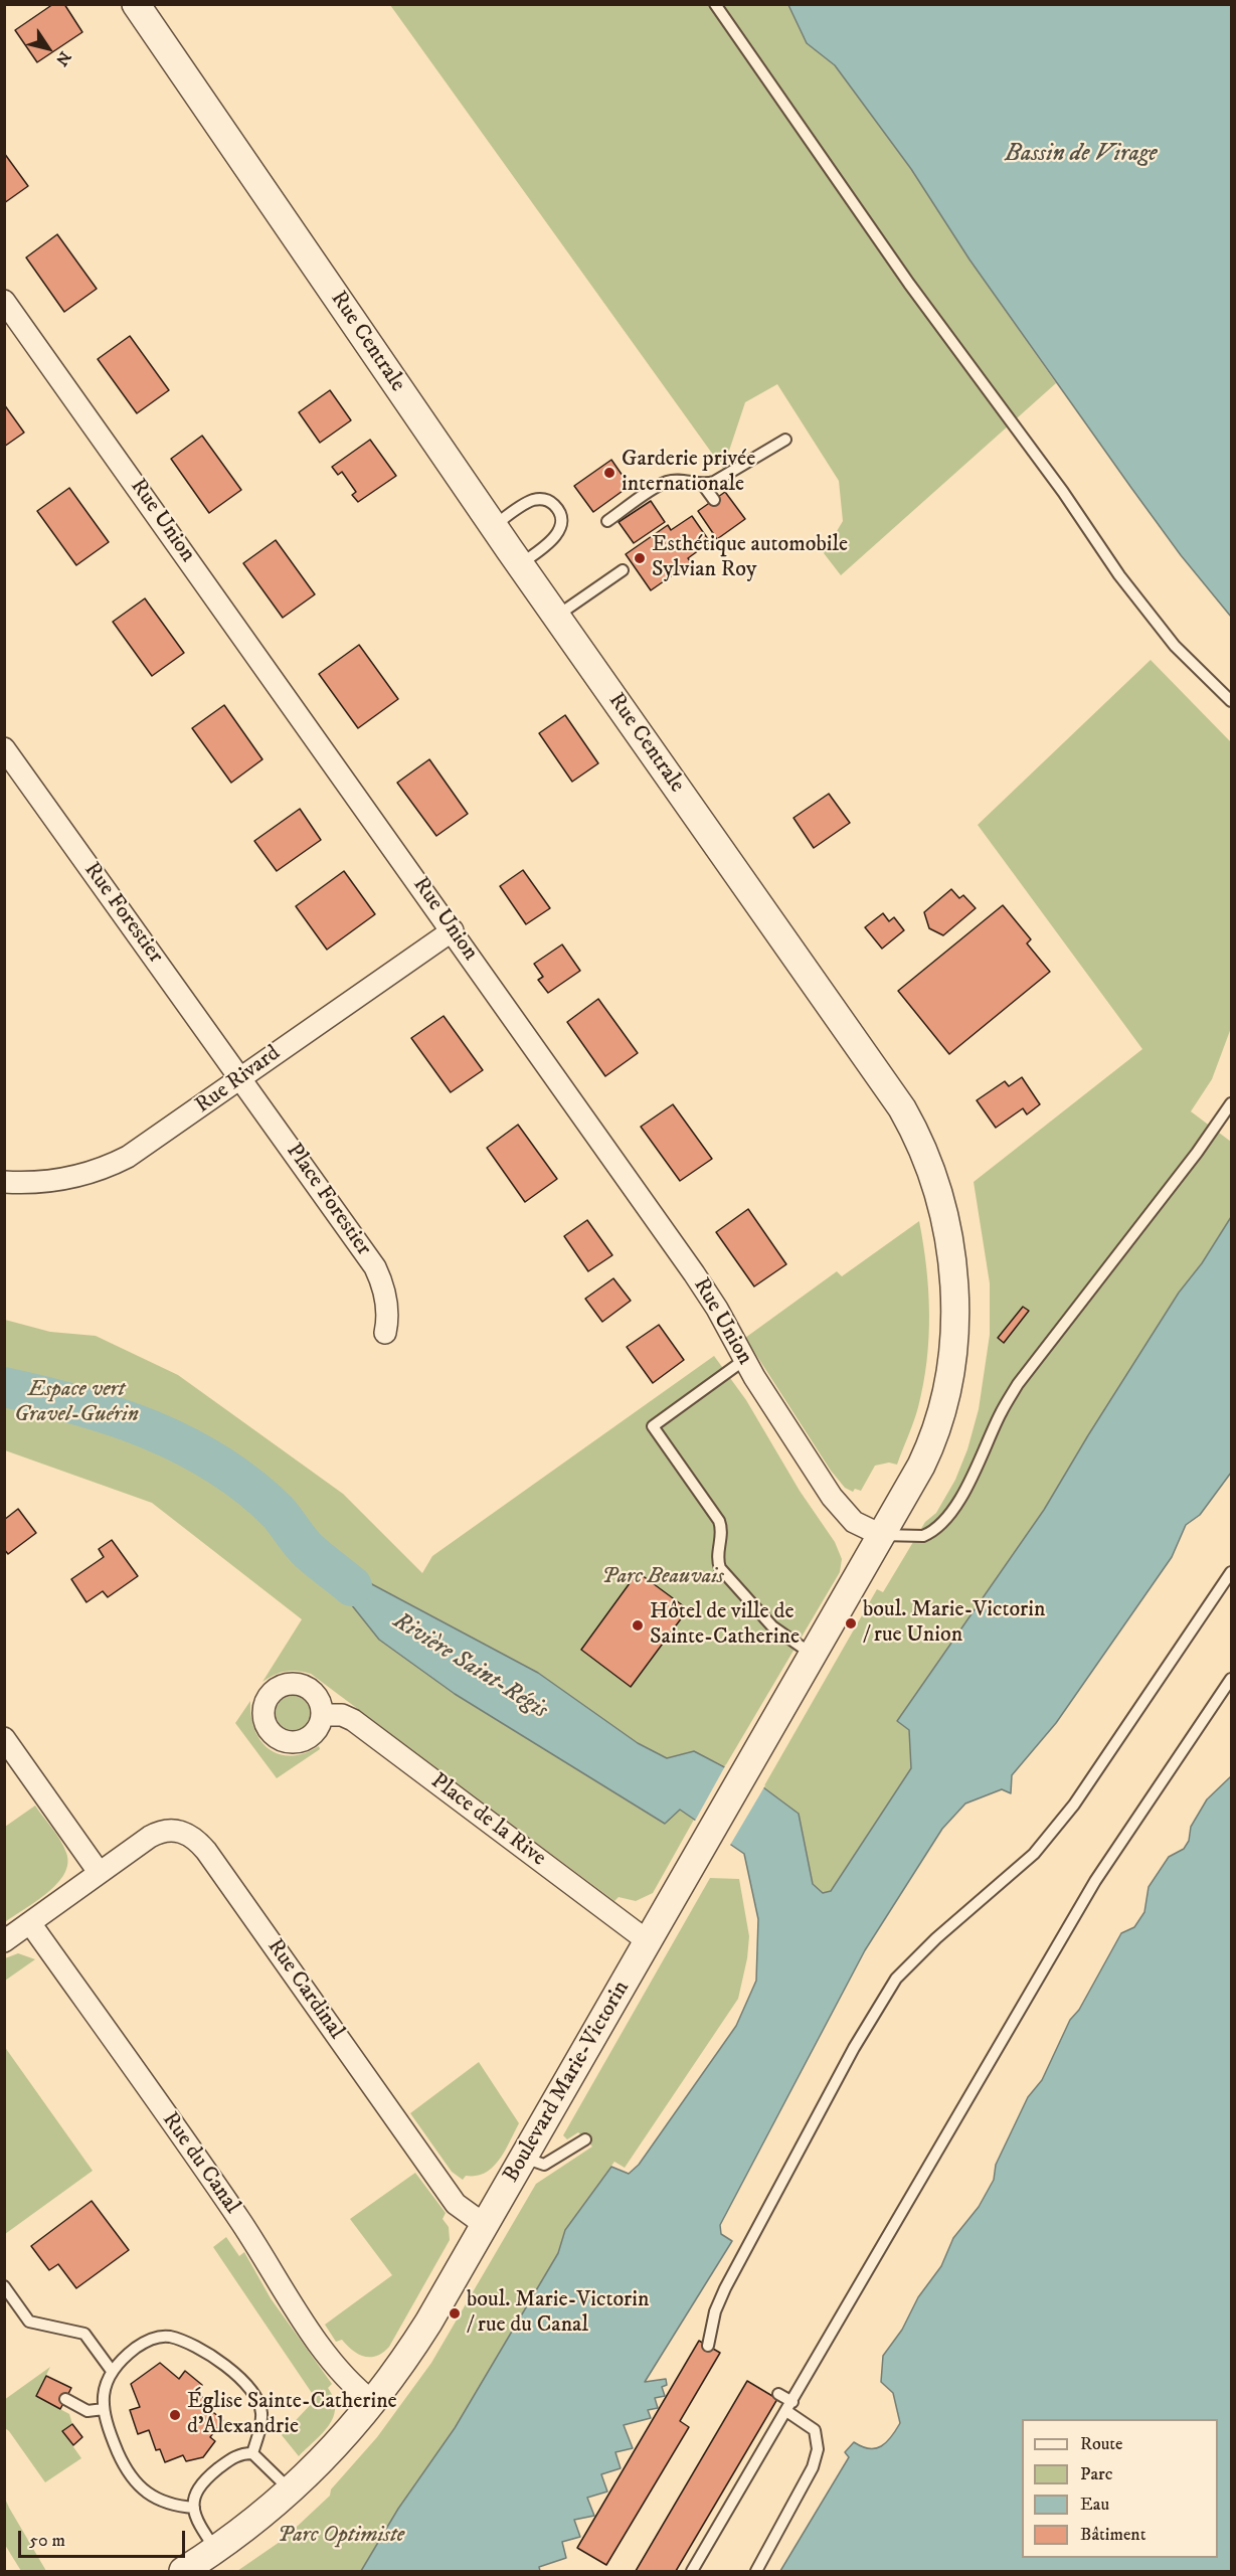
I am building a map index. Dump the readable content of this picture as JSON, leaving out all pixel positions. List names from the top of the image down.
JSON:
{
  "streets": {
    "street": [
      "Rue Centrale",
      "Rue Union",
      "Rue Forestier",
      "Rue Rivard",
      "Place Forestier",
      "Place de la Rive",
      "Rue Cardinal",
      "Boulevard Marie-Victorin",
      "Rue du Canal"
    ]
  },
  "crossings": [
    ["Rue Centrale", "Rue Union"],
    ["Rue Centrale", "Boulevard Marie-Victorin"],
    ["Rue Union", "Rue Rivard"],
    ["Rue Union", "Boulevard Marie-Victorin"],
    ["Rue Forestier", "Rue Rivard"],
    ["Rue Forestier", "Place Forestier"],
    ["Rue Rivard", "Place Forestier"],
    ["Place de la Rive", "Boulevard Marie-Victorin"],
    ["Rue Cardinal", "Boulevard Marie-Victorin"],
    ["Rue Cardinal", "Rue du Canal"],
    ["Boulevard Marie-Victorin", "Rue du Canal"]
  ],
  "water": ["Bassin de Virage", "Rivière Saint-Régis"],
  "parks": ["Espace vert Gravel-Guérin", "Parc Beauvais", "Parc Optimiste"],
  "places": [
    "Garderie privée internationale",
    "Esthétique automobile Sylvian Roy",
    "boul. Marie-Victorin / rue Union",
    "Hôtel de ville de Sainte-Catherine",
    "boul. Marie-Victorin / rue du Canal",
    "Église Sainte-Catherine d'Alexandrie"
  ],
  "legend": [
    "Route",
    "Parc",
    "Eau",
    "Bâtiment"
  ],
  "scale_bar": "50 m",
  "north": "bottom right"
}
